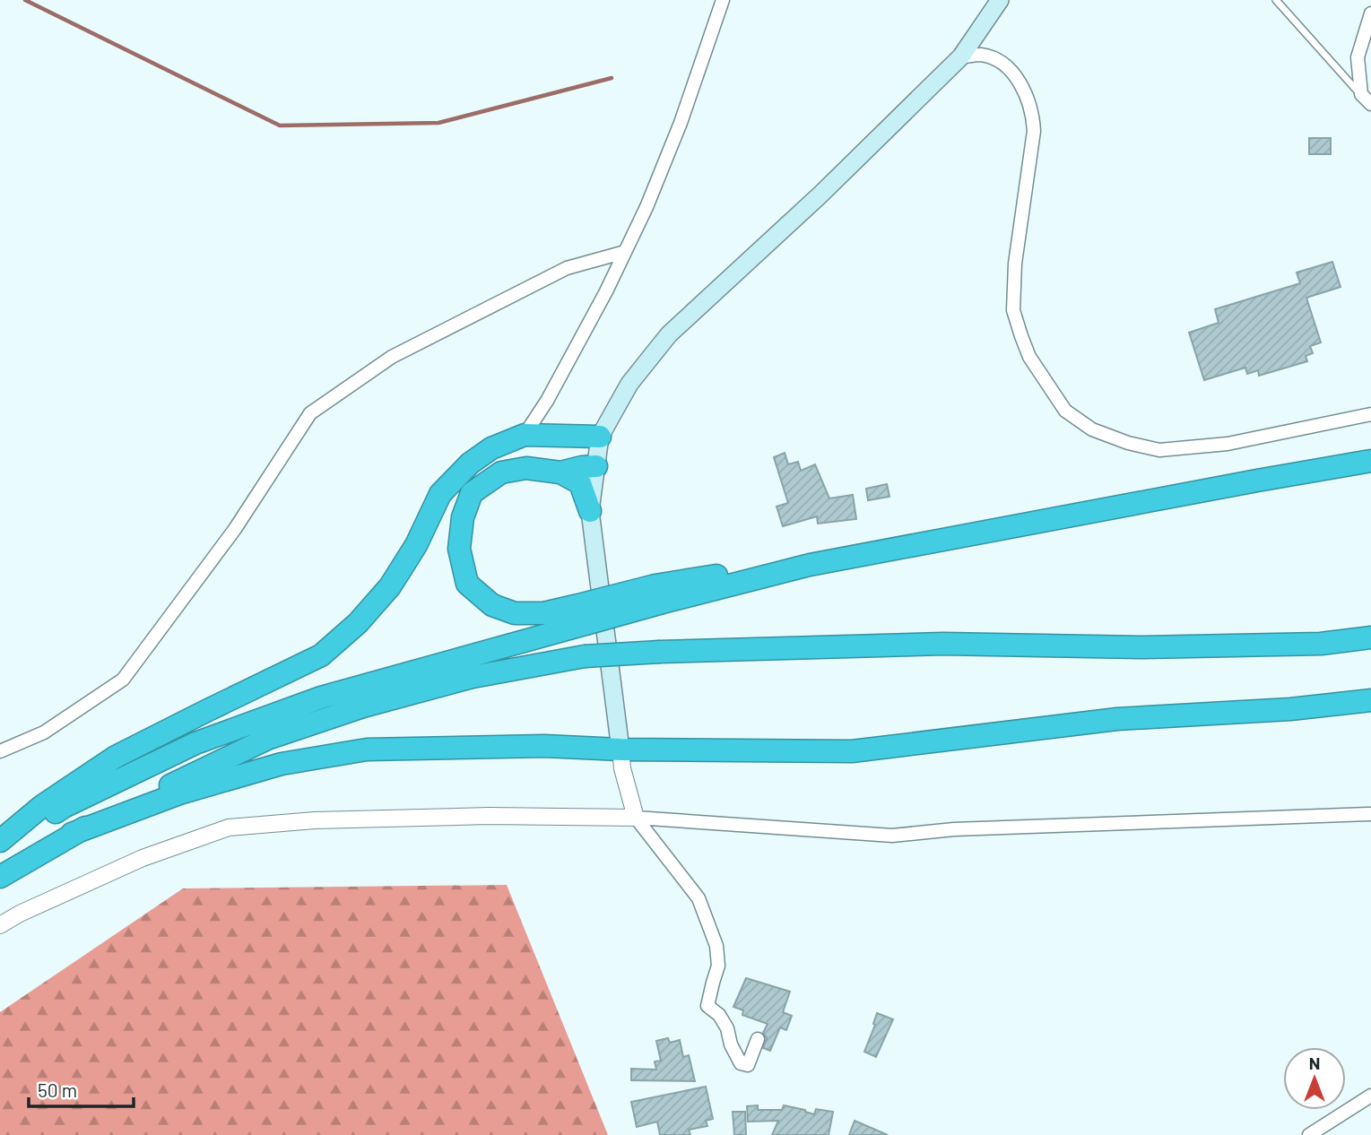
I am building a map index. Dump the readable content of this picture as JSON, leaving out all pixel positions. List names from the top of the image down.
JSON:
{
  "scale_bar": "50 m",
  "north": "top"
}
